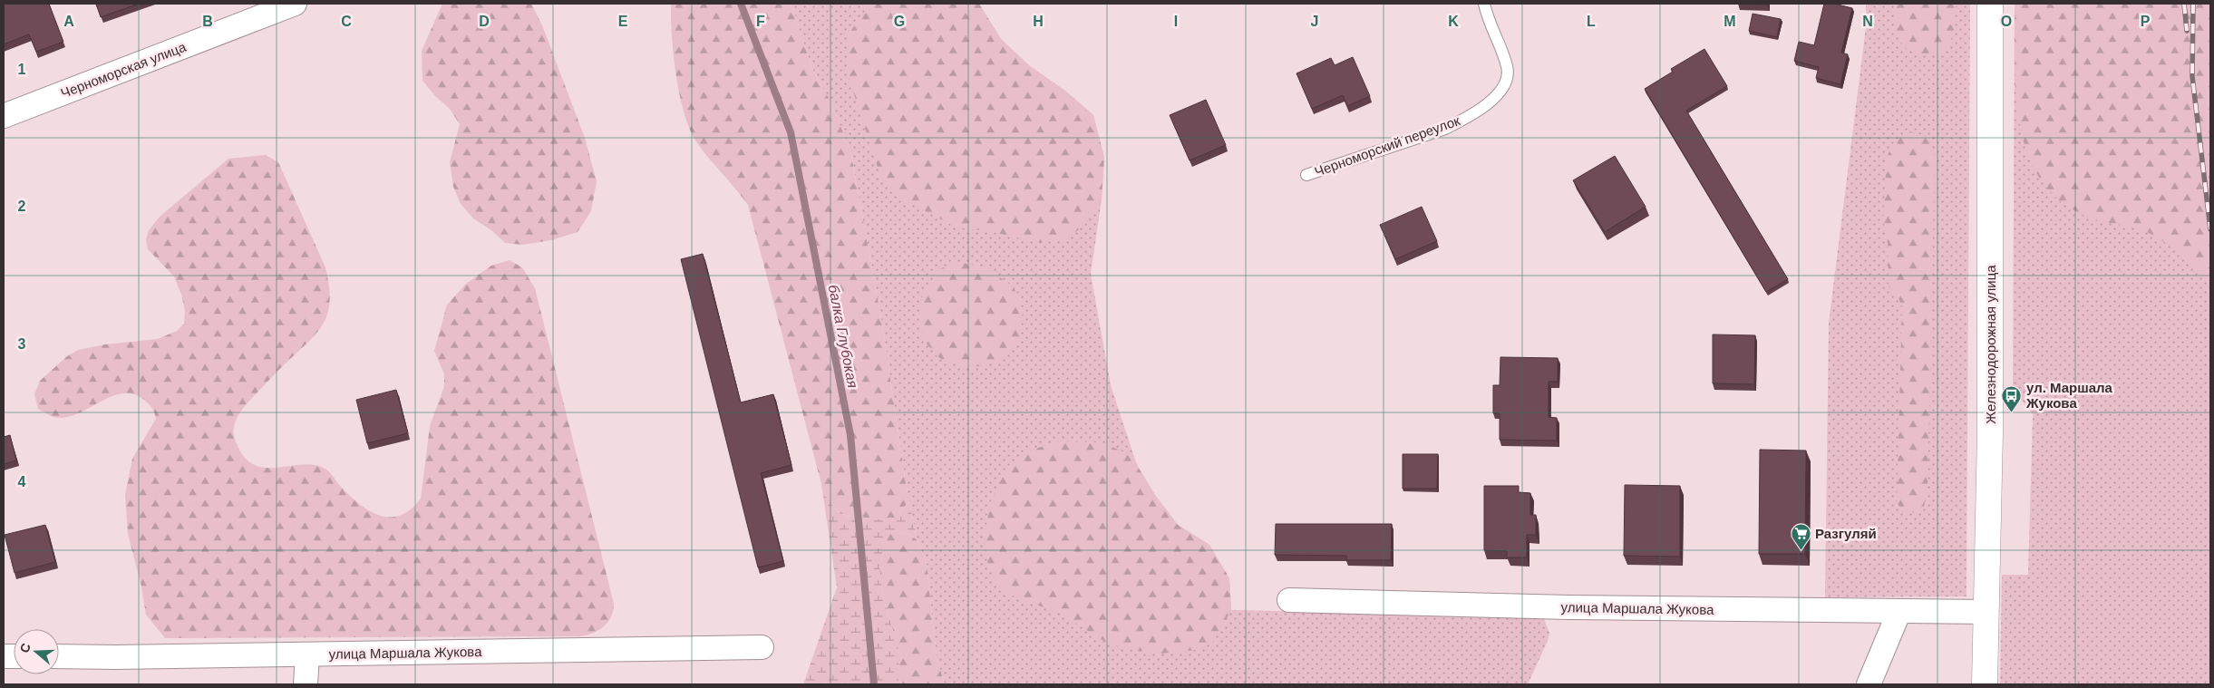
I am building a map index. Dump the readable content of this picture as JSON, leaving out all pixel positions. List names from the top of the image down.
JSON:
{
  "streets": {
    "main road": ["Железнодорожная улица"],
    "street": ["Черноморская улица", "улица Маршала Жукова"],
    "lane": ["Черноморский переулок"]
  },
  "crossings": [
    ["Железнодорожная улица", "улица Маршала Жукова"]
  ],
  "water": ["балка Глубокая"],
  "places": {
    "bus stop": ["ул. Маршала Жукова"],
    "supermarket": ["Разгуляй"]
  },
  "north": "left",
  "grid": {
    "columns": [
      "A",
      "B",
      "C",
      "D",
      "E",
      "F",
      "G",
      "H",
      "I",
      "J",
      "K",
      "L",
      "M",
      "N",
      "O",
      "P"
    ],
    "rows": [
      "1",
      "2",
      "3",
      "4"
    ]
  }
}
